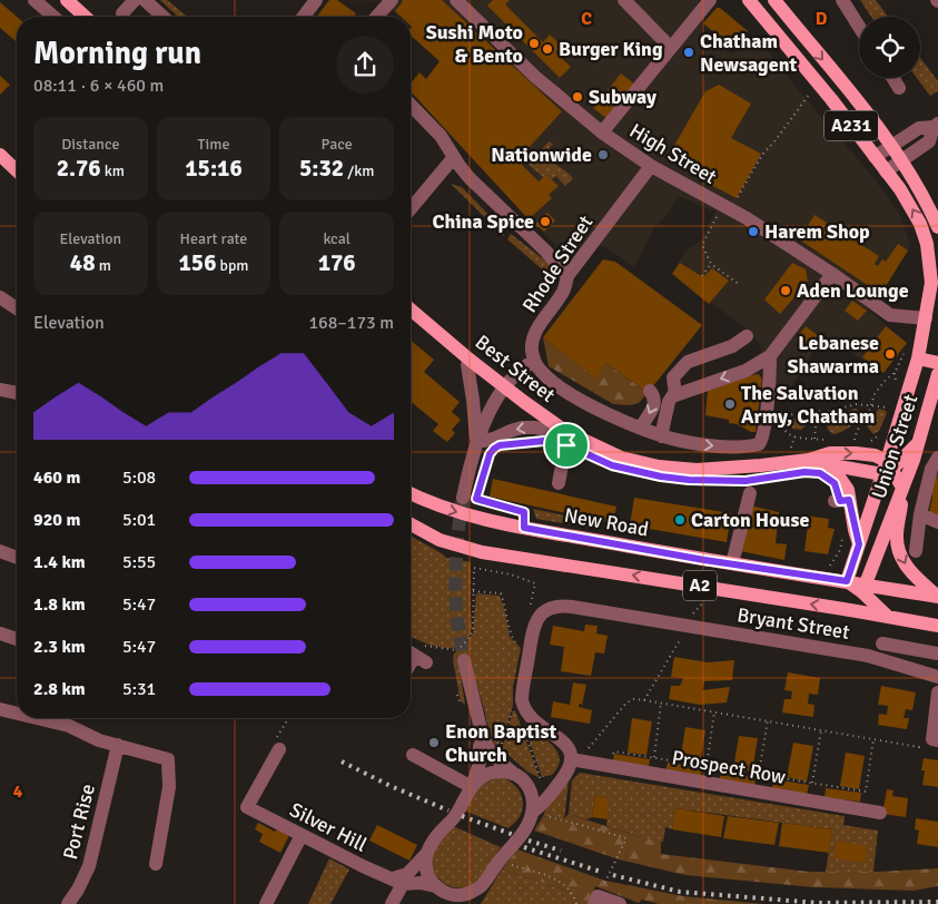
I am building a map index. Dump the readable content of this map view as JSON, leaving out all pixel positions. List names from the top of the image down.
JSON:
{
  "streets": {
    "main road": [
      "A231",
      "Best Street",
      "Union Street",
      "New Road",
      "A2"
    ],
    "street": [
      "High Street",
      "Rhode Street",
      "Bryant Street",
      "Prospect Row",
      "Port Rise",
      "Silver Hill"
    ]
  },
  "crossings": [
    ["A231", "High Street"],
    ["A231", "Best Street"],
    ["A231", "Union Street"],
    ["High Street", "Rhode Street"],
    ["Best Street", "Union Street"],
    ["Union Street", "New Road"],
    ["Union Street", "A2"],
    ["Bryant Street", "Prospect Row"]
  ],
  "places": [
    "Sushi Moto & Bento",
    "Burger King",
    "Chatham Newsagent",
    "Subway",
    "Nationwide",
    "China Spice",
    "Harem Shop",
    "Aden Lounge",
    "Lebanese Shawarma",
    "The Salvation Army, Chatham",
    "Carton House",
    "Enon Baptist Church"
  ],
  "page": {
    "heading": ["Morning run", "08:11 · 6 × 460 m"],
    "stats": [
      ["Distance", "2.76 km"],
      ["Time", "15:16"],
      ["Pace", "5:32 /km"],
      ["Elevation", "48 m"],
      ["Heart rate", "156 bpm"],
      ["kcal", "176"]
    ],
    "chart": ["Elevation", "168–173 m"],
    "list": [
      {
        "name": "460 m",
        "note": "5:08"
      },
      {
        "name": "920 m",
        "note": "5:01"
      },
      {
        "name": "1.4 km",
        "note": "5:55"
      },
      {
        "name": "1.8 km",
        "note": "5:47"
      },
      {
        "name": "2.3 km",
        "note": "5:47"
      },
      {
        "name": "2.8 km",
        "note": "5:31"
      }
    ]
  },
  "grid": {
    "columns": ["C", "D"],
    "rows": ["4"]
  }
}
